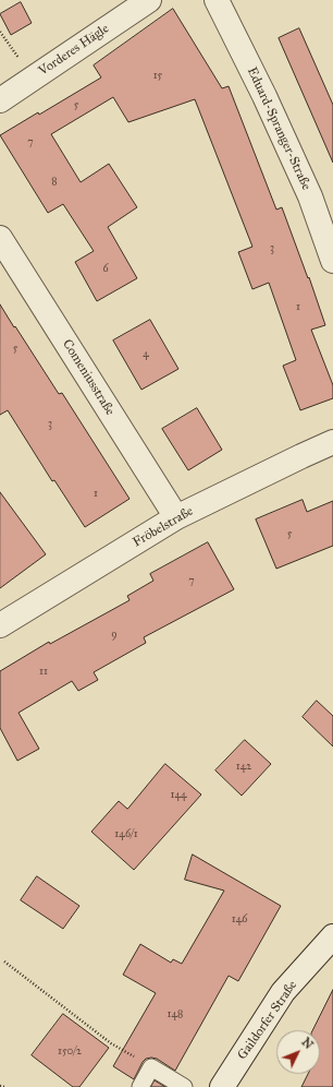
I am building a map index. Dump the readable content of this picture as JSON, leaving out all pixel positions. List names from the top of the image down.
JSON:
{
  "streets": {
    "street": [
      "Vorderes Hägle",
      "Eduard-Spranger-Straße",
      "Comeniusstraße",
      "Fröbelstraße",
      "Gaildorfer Straße"
    ]
  },
  "crossings": [
    ["Comeniusstraße", "Fröbelstraße"]
  ],
  "house_numbers": [
    "15",
    "5",
    "7",
    "8",
    "3",
    "6",
    "1",
    "5",
    "4",
    "3",
    "1",
    "5",
    "7",
    "9",
    "11",
    "142",
    "144",
    "146/1",
    "146",
    "148",
    "150/2"
  ],
  "north": "top right"
}
